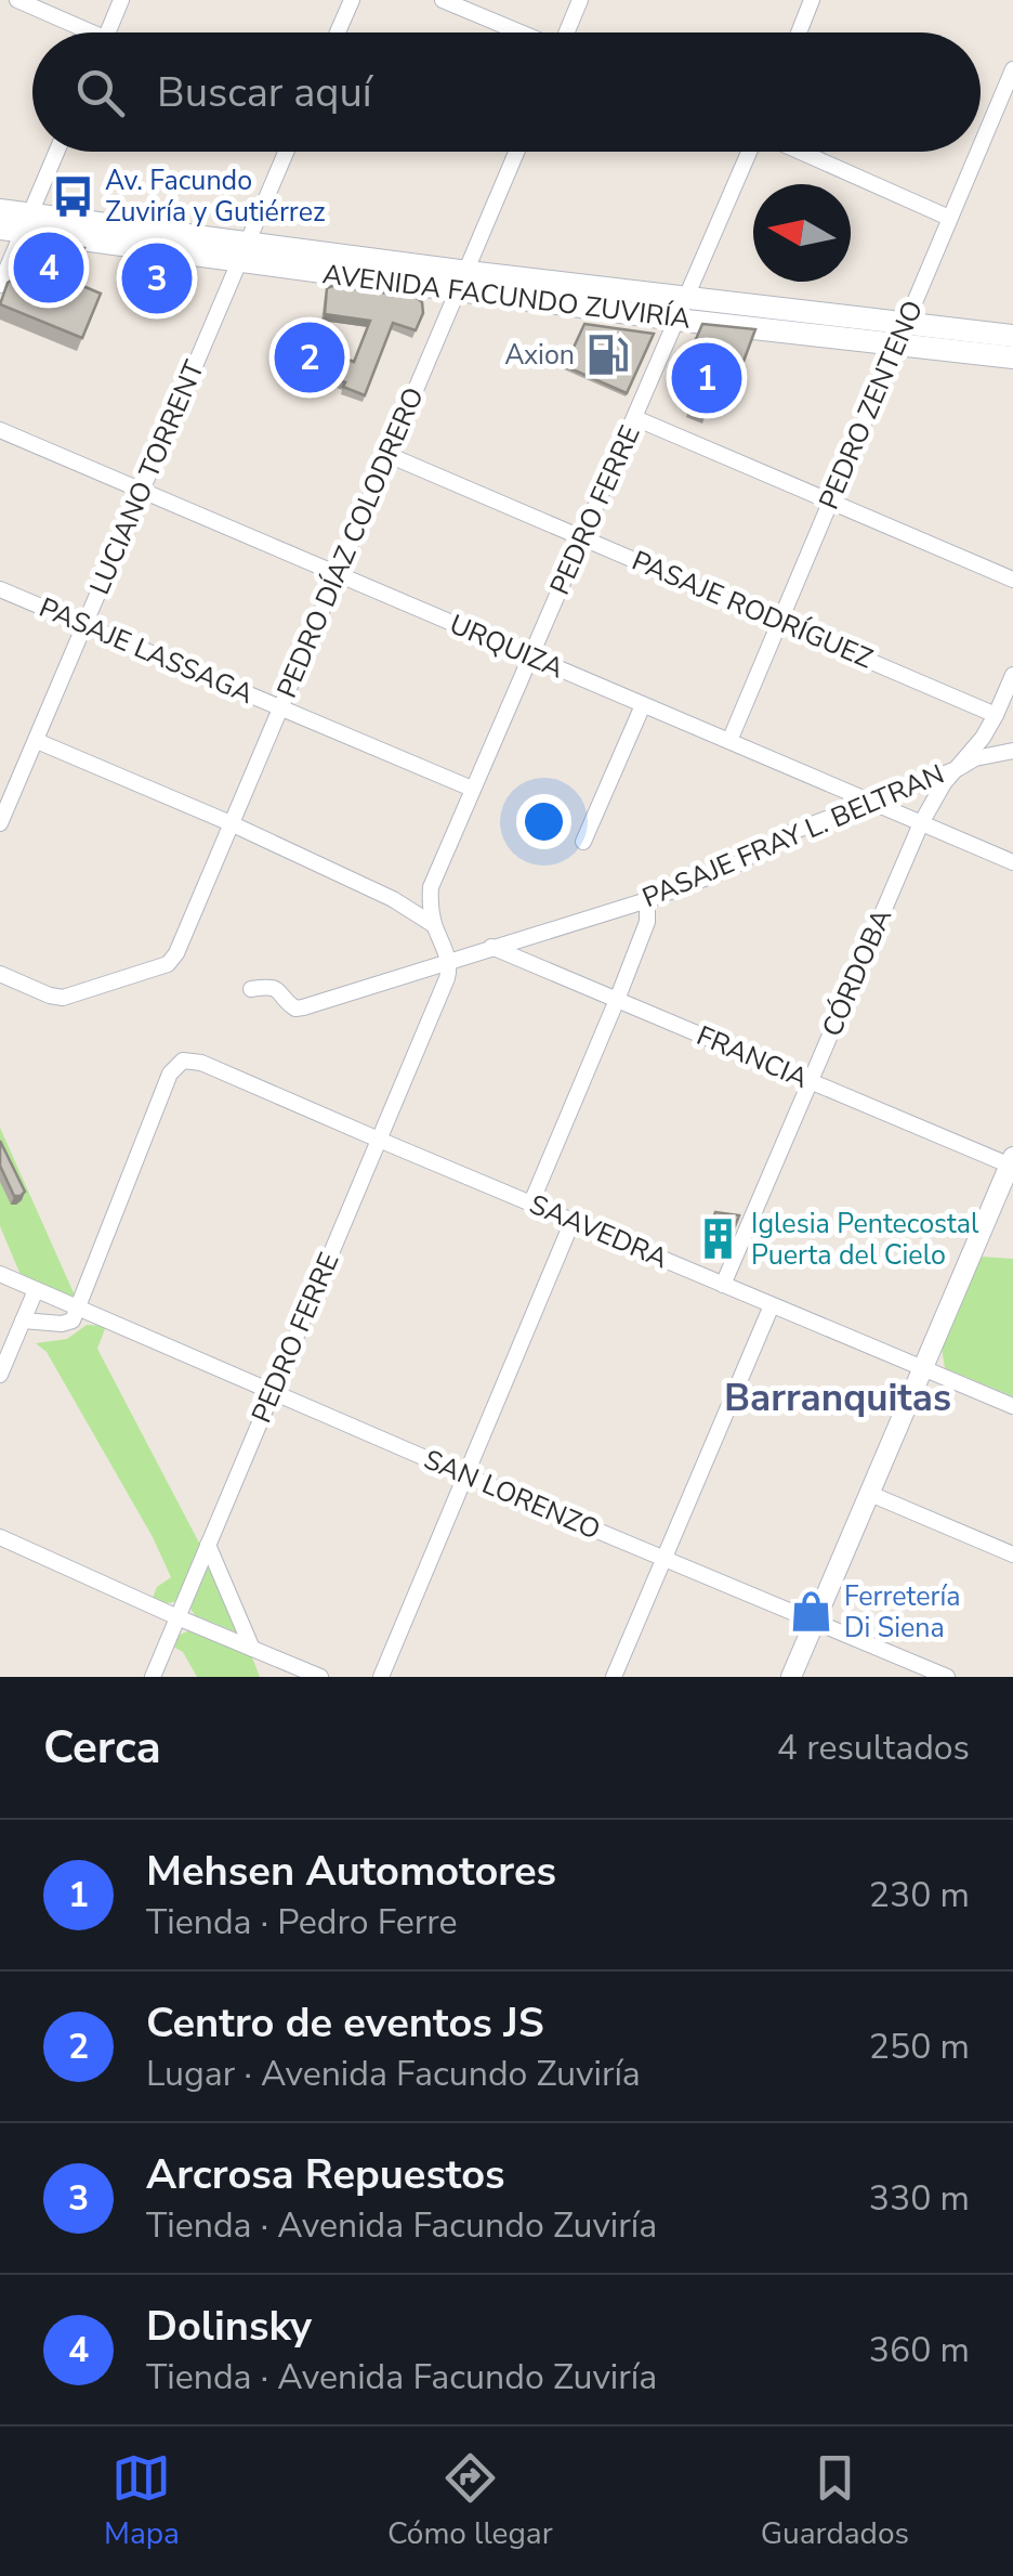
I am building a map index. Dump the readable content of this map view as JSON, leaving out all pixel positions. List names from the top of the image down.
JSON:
{
  "streets": {
    "main road": ["AVENIDA FACUNDO ZUVIRÍA"],
    "street": [
      "PEDRO ZENTENO",
      "LUCIANO TORRENT",
      "PEDRO FERRE",
      "PEDRO DÍAZ COLODRERO",
      "PASAJE RODRÍGUEZ",
      "URQUIZA",
      "PASAJE LASSAGA",
      "PASAJE FRAY L. BELTRAN",
      "CÓRDOBA",
      "FRANCIA",
      "SAAVEDRA",
      "SAN LORENZO"
    ]
  },
  "crossings": [
    ["AVENIDA FACUNDO ZUVIRÍA", "PEDRO ZENTENO"],
    ["AVENIDA FACUNDO ZUVIRÍA", "LUCIANO TORRENT"],
    ["AVENIDA FACUNDO ZUVIRÍA", "PEDRO FERRE"],
    ["AVENIDA FACUNDO ZUVIRÍA", "PEDRO DÍAZ COLODRERO"],
    ["PEDRO ZENTENO", "PASAJE RODRÍGUEZ"],
    ["PEDRO ZENTENO", "URQUIZA"],
    ["LUCIANO TORRENT", "URQUIZA"],
    ["LUCIANO TORRENT", "PASAJE LASSAGA"],
    ["PEDRO FERRE", "PASAJE RODRÍGUEZ"],
    ["PEDRO FERRE", "URQUIZA"],
    ["PEDRO FERRE", "PASAJE LASSAGA"],
    ["PEDRO FERRE", "PASAJE FRAY L. BELTRAN"],
    ["PEDRO FERRE", "SAAVEDRA"],
    ["PEDRO FERRE", "SAN LORENZO"],
    ["PEDRO DÍAZ COLODRERO", "PASAJE RODRÍGUEZ"],
    ["PEDRO DÍAZ COLODRERO", "URQUIZA"],
    ["PEDRO DÍAZ COLODRERO", "PASAJE LASSAGA"],
    ["PASAJE RODRÍGUEZ", "CÓRDOBA"],
    ["URQUIZA", "PASAJE FRAY L. BELTRAN"],
    ["URQUIZA", "CÓRDOBA"],
    ["PASAJE FRAY L. BELTRAN", "CÓRDOBA"],
    ["PASAJE FRAY L. BELTRAN", "FRANCIA"],
    ["CÓRDOBA", "FRANCIA"],
    ["CÓRDOBA", "SAAVEDRA"],
    ["SAAVEDRA", "SAN LORENZO"]
  ],
  "districts": ["Barranquitas"],
  "places": {
    "bus stop": ["Av. Facundo Zuviría y Gutiérrez"],
    "fuel station": ["Axion"],
    "building": ["Iglesia Pentecostal Puerta del Cielo"],
    "shop": ["Ferretería Di Siena"]
  },
  "north": "left",
  "page": {
    "search": "Buscar aquí",
    "pins": [
      "4",
      "3",
      "2",
      "1"
    ],
    "heading": ["Cerca", "4 resultados"],
    "list": [
      {
        "mark": "1",
        "name": "Mehsen Automotores",
        "note": "Tienda · Pedro Ferre",
        "value": "230 m"
      },
      {
        "mark": "2",
        "name": "Centro de eventos JS",
        "note": "Lugar · Avenida Facundo Zuviría",
        "value": "250 m"
      },
      {
        "mark": "3",
        "name": "Arcrosa Repuestos",
        "note": "Tienda · Avenida Facundo Zuviría",
        "value": "330 m"
      },
      {
        "mark": "4",
        "name": "Dolinsky",
        "note": "Tienda · Avenida Facundo Zuviría",
        "value": "360 m"
      }
    ],
    "nav": ["Mapa", "Cómo llegar", "Guardados"]
  }
}
